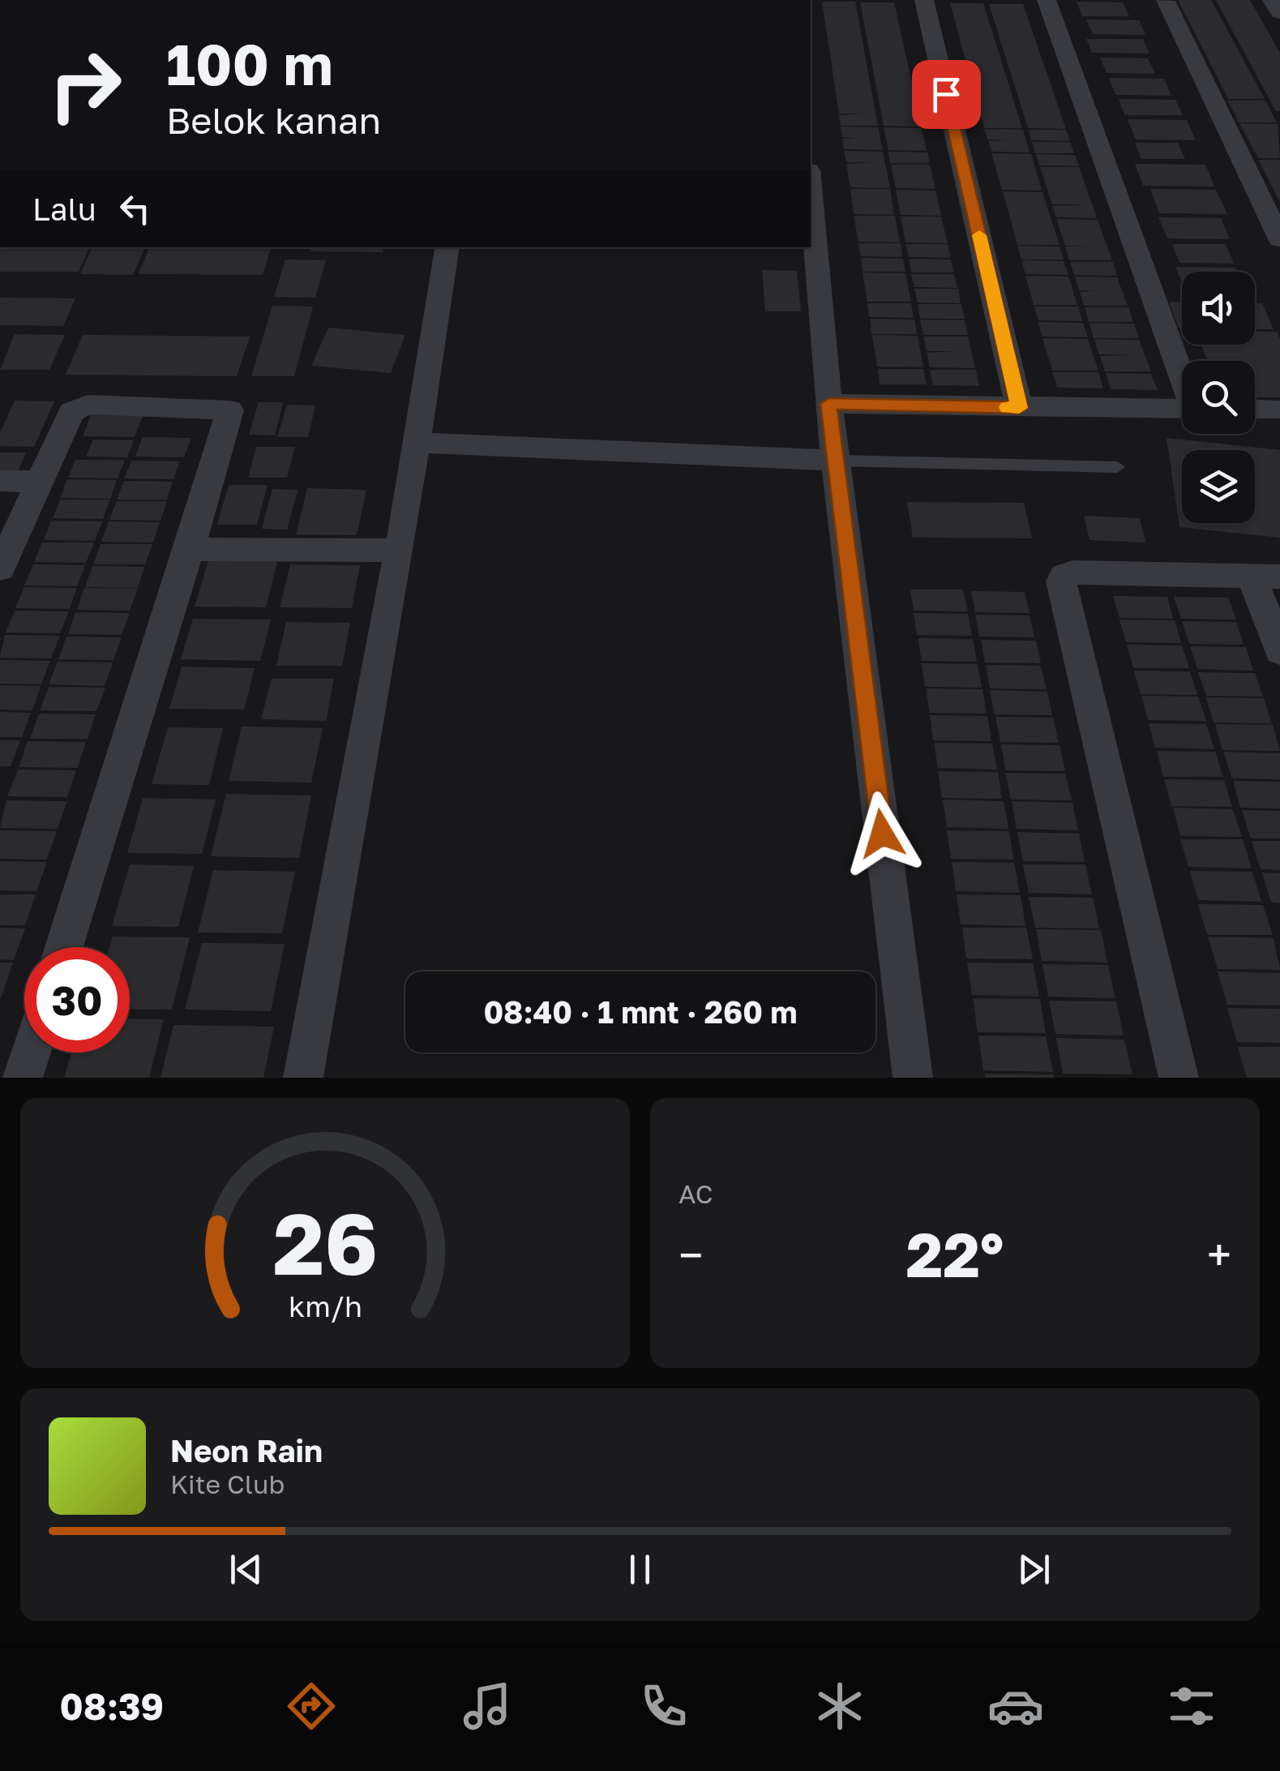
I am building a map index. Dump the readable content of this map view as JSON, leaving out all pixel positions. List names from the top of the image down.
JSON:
{
  "page": {
    "turn": ["100 m", "Belok kanan"],
    "then": "Lalu",
    "limit": "30",
    "trip": "08:40 · 1 mnt · 260 m",
    "tile": "AC",
    "heat": ["−", "22°", "+"],
    "song": ["Neon Rain", "Kite Club"],
    "tabs": "08:39",
    "gauge": ["26", "km/h"]
  }
}
